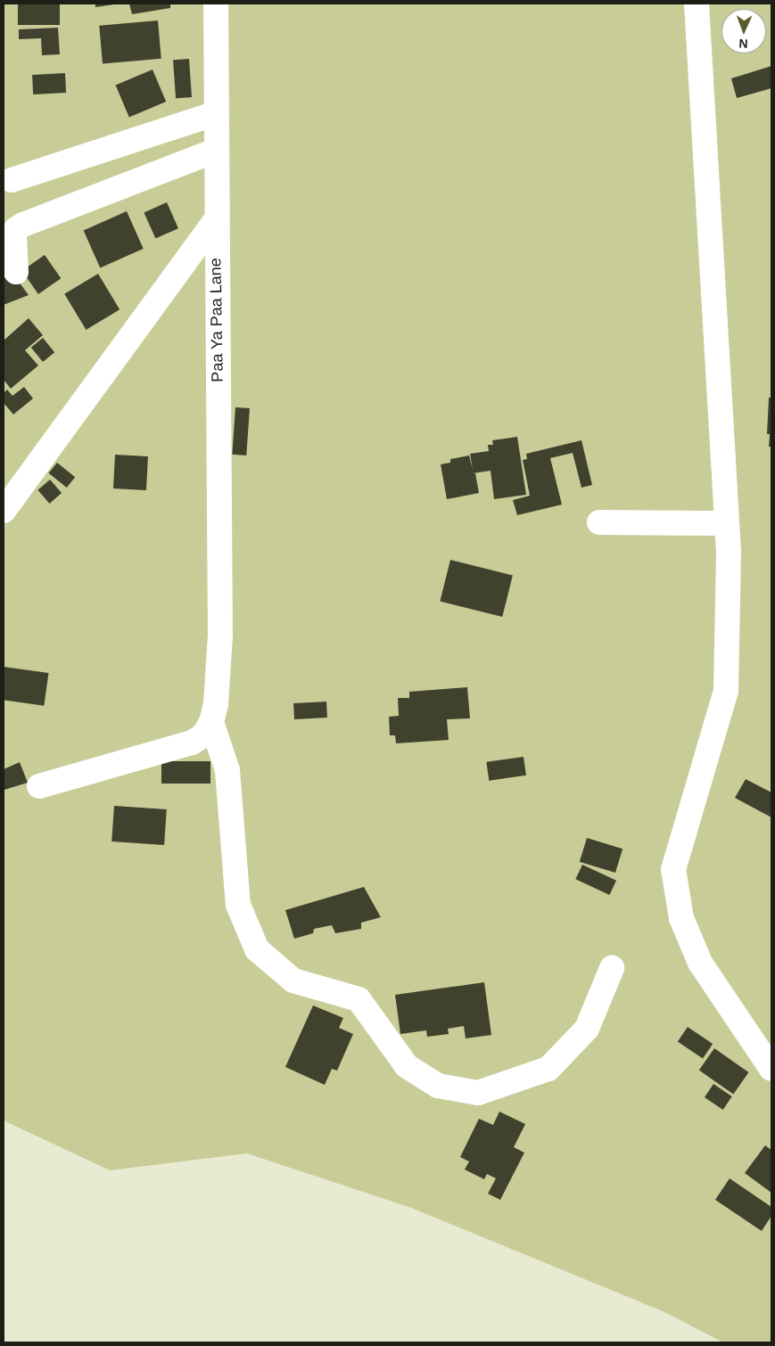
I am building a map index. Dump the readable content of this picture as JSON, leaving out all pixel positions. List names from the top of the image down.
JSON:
{
  "streets": {
    "street": ["Paa Ya Paa Lane"]
  },
  "north": "bottom"
}
